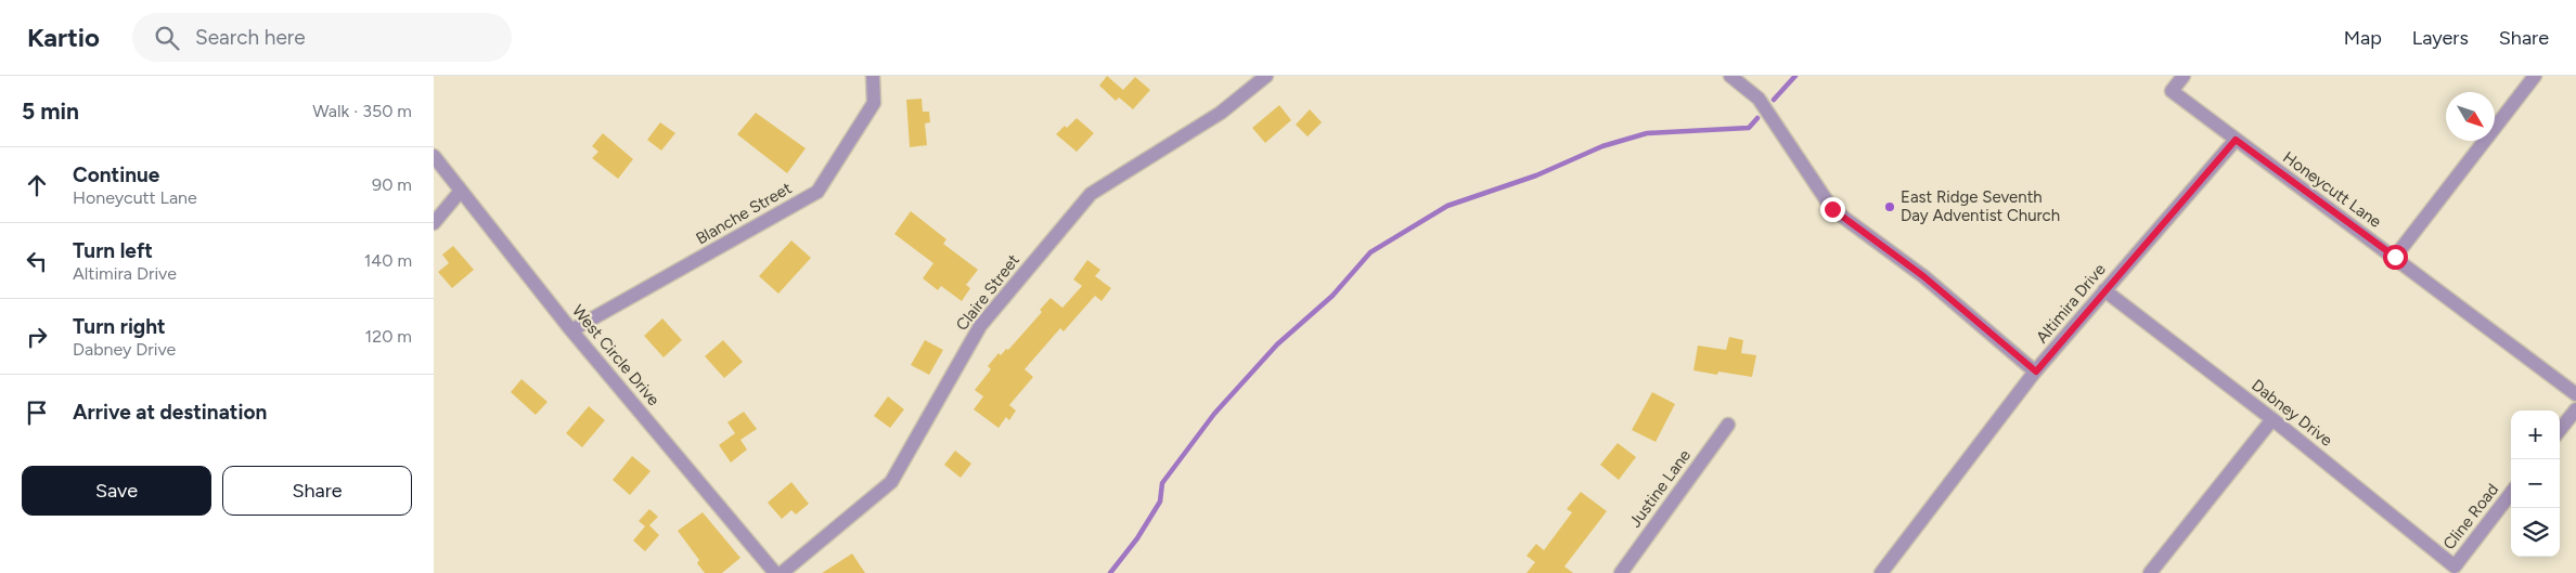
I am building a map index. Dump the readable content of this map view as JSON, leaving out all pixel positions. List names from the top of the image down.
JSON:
{
  "streets": {
    "street": [
      "Honeycutt Lane",
      "Blanche Street",
      "Claire Street",
      "Altimira Drive",
      "West Circle Drive",
      "Dabney Drive",
      "Justine Lane",
      "Cline Road"
    ]
  },
  "crossings": [
    ["Honeycutt Lane", "Altimira Drive"],
    ["Blanche Street", "West Circle Drive"],
    ["Altimira Drive", "Dabney Drive"],
    ["Dabney Drive", "Cline Road"]
  ],
  "places": ["East Ridge Seventh Day Adventist Church"],
  "north": "bottom right",
  "page": {
    "header": "Kartio",
    "search": "Search here",
    "nav": ["Map", "Layers", "Share"],
    "heading": ["5 min", "Walk · 350 m"],
    "list": [
      ["Continue", "Honeycutt Lane", "90 m"],
      ["Turn left", "Altimira Drive", "140 m"],
      ["Turn right", "Dabney Drive", "120 m"],
      "Arrive at destination"
    ],
    "map_buttons": ["+", "−"],
    "buttons": ["Save", "Share"]
  }
}
